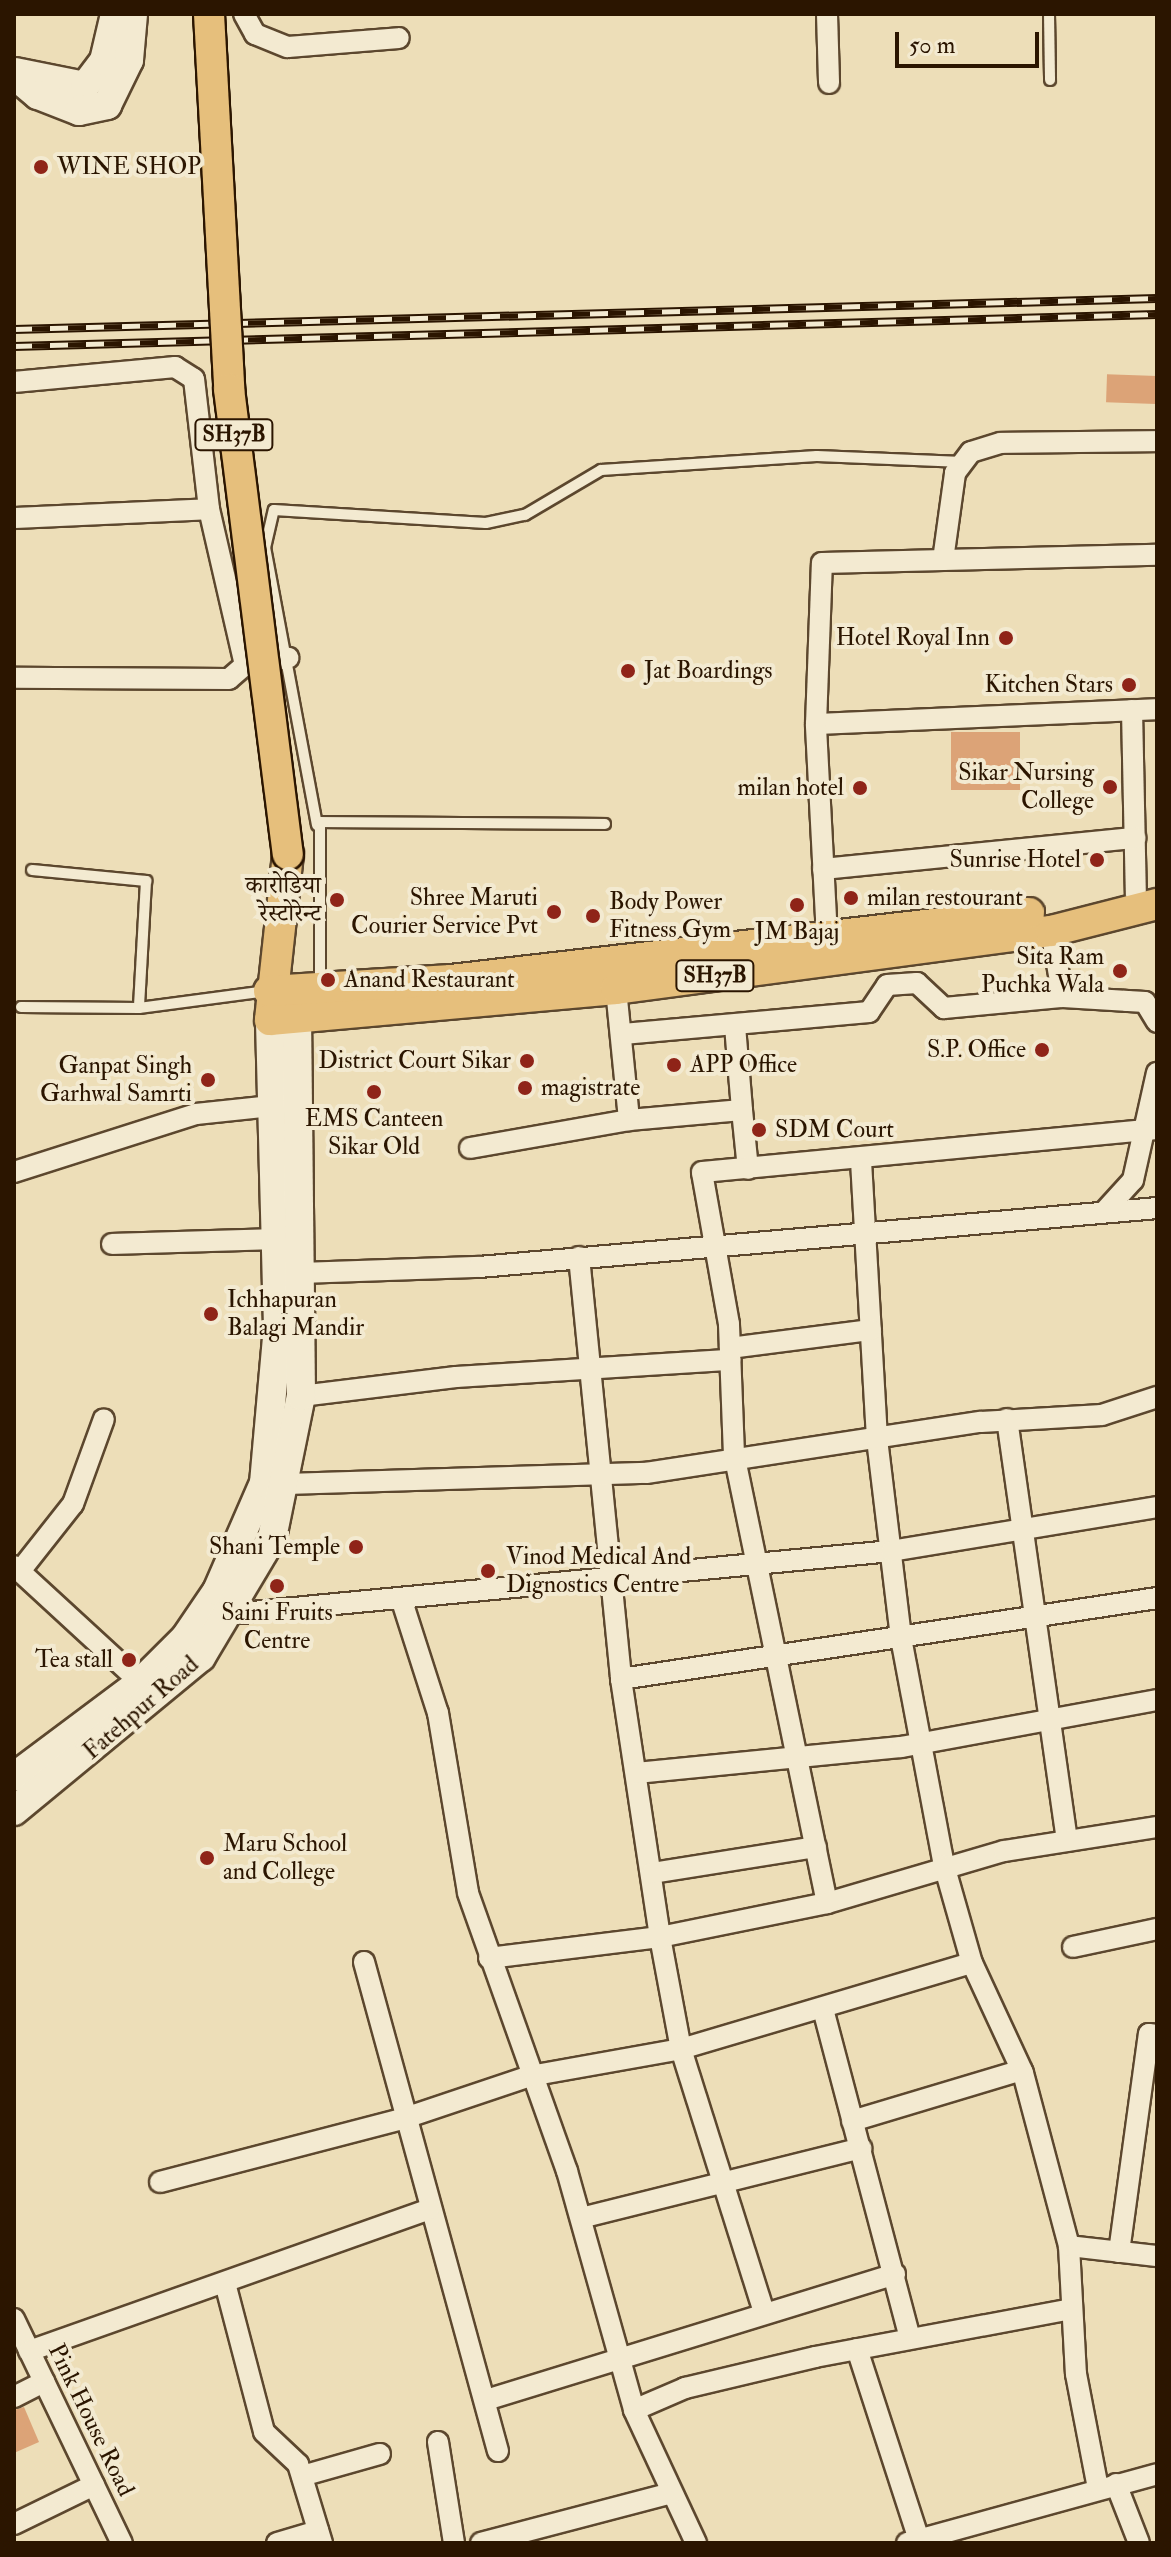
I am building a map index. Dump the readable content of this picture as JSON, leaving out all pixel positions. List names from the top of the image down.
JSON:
{
  "streets": {
    "main road": ["SH37B"],
    "street": ["Fatehpur Road", "Pink House Road"]
  },
  "crossings": [
    ["SH37B", "Fatehpur Road"]
  ],
  "places": [
    "WINE SHOP",
    "Hotel Royal Inn",
    "Jat Boardings",
    "Kitchen Stars",
    "Sikar Nursing College",
    "milan hotel",
    "Sunrise Hotel",
    "milan restourant",
    "कारोडिया रेस्टोरेन्ट",
    "JM Bajaj",
    "Shree Maruti Courier Service Pvt",
    "Body Power Fitness Gym",
    "Sita Ram Puchka Wala",
    "Anand Restaurant",
    "S.P. Office",
    "District Court Sikar",
    "APP Office",
    "Ganpat Singh Garhwal Samrti",
    "magistrate",
    "EMS Canteen Sikar Old",
    "SDM Court",
    "Ichhapuran Balagi Mandir",
    "Shani Temple",
    "Vinod Medical And Dignostics Centre",
    "Saini Fruits Centre",
    "Tea stall",
    "Maru School and College"
  ],
  "scale_bar": "50 m"
}
